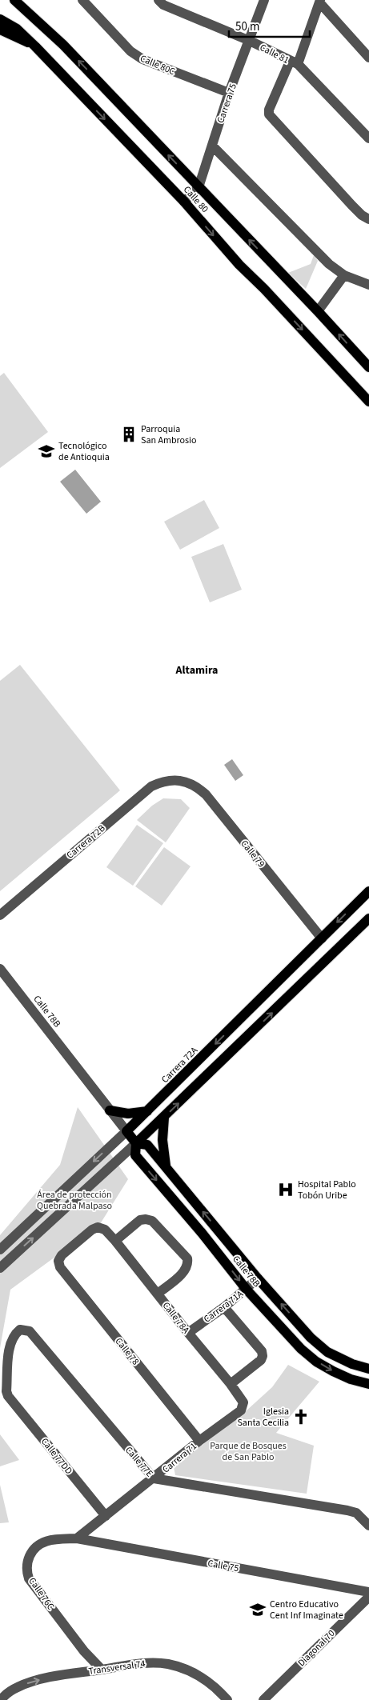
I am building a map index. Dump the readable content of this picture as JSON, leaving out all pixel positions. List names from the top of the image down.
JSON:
{
  "streets": {
    "main road": ["Calle 80", "Calle 78B", "Carrera 72A"],
    "street": [
      "Calle 81",
      "Calle 80C",
      "Carrera 75",
      "Carrera 72B",
      "Calle 79",
      "Carrera 71A",
      "Calle 78A",
      "Calle 78",
      "Calle 77DD",
      "Carrera 71",
      "Calle 77E",
      "Calle 75",
      "Calle 76C",
      "Diagonal 70",
      "Transversal 74"
    ]
  },
  "crossings": [
    ["Calle 81", "Carrera 75"],
    ["Calle 80C", "Carrera 75"],
    ["Carrera 75", "Calle 80"],
    ["Carrera 72B", "Calle 79"],
    ["Calle 79", "Carrera 72A"],
    ["Calle 78B", "Carrera 72A"],
    ["Calle 78B", "Carrera 71A"],
    ["Carrera 71A", "Calle 78A"],
    ["Calle 78A", "Calle 78"],
    ["Calle 78A", "Carrera 71"],
    ["Calle 78", "Carrera 71"],
    ["Calle 77DD", "Carrera 71"],
    ["Calle 77DD", "Calle 77E"],
    ["Carrera 71", "Calle 77E"],
    ["Carrera 71", "Calle 75"],
    ["Carrera 71", "Calle 76C"],
    ["Calle 75", "Calle 76C"],
    ["Calle 76C", "Transversal 74"]
  ],
  "one_way": ["Transversal 74"],
  "districts": ["Altamira"],
  "parks": ["Área de protección Quebrada Malpaso", "Parque de Bosques de San Pablo"],
  "places": {
    "building": ["Parroquia San Ambrosio"],
    "school or university": ["Tecnológico de Antioquia", "Centro Educativo Cent Inf Imaginate"],
    "hospital": ["Hospital Pablo Tobón Uribe"],
    "church": ["Iglesia Santa Cecilia"]
  },
  "scale_bar": "50 m"
}
